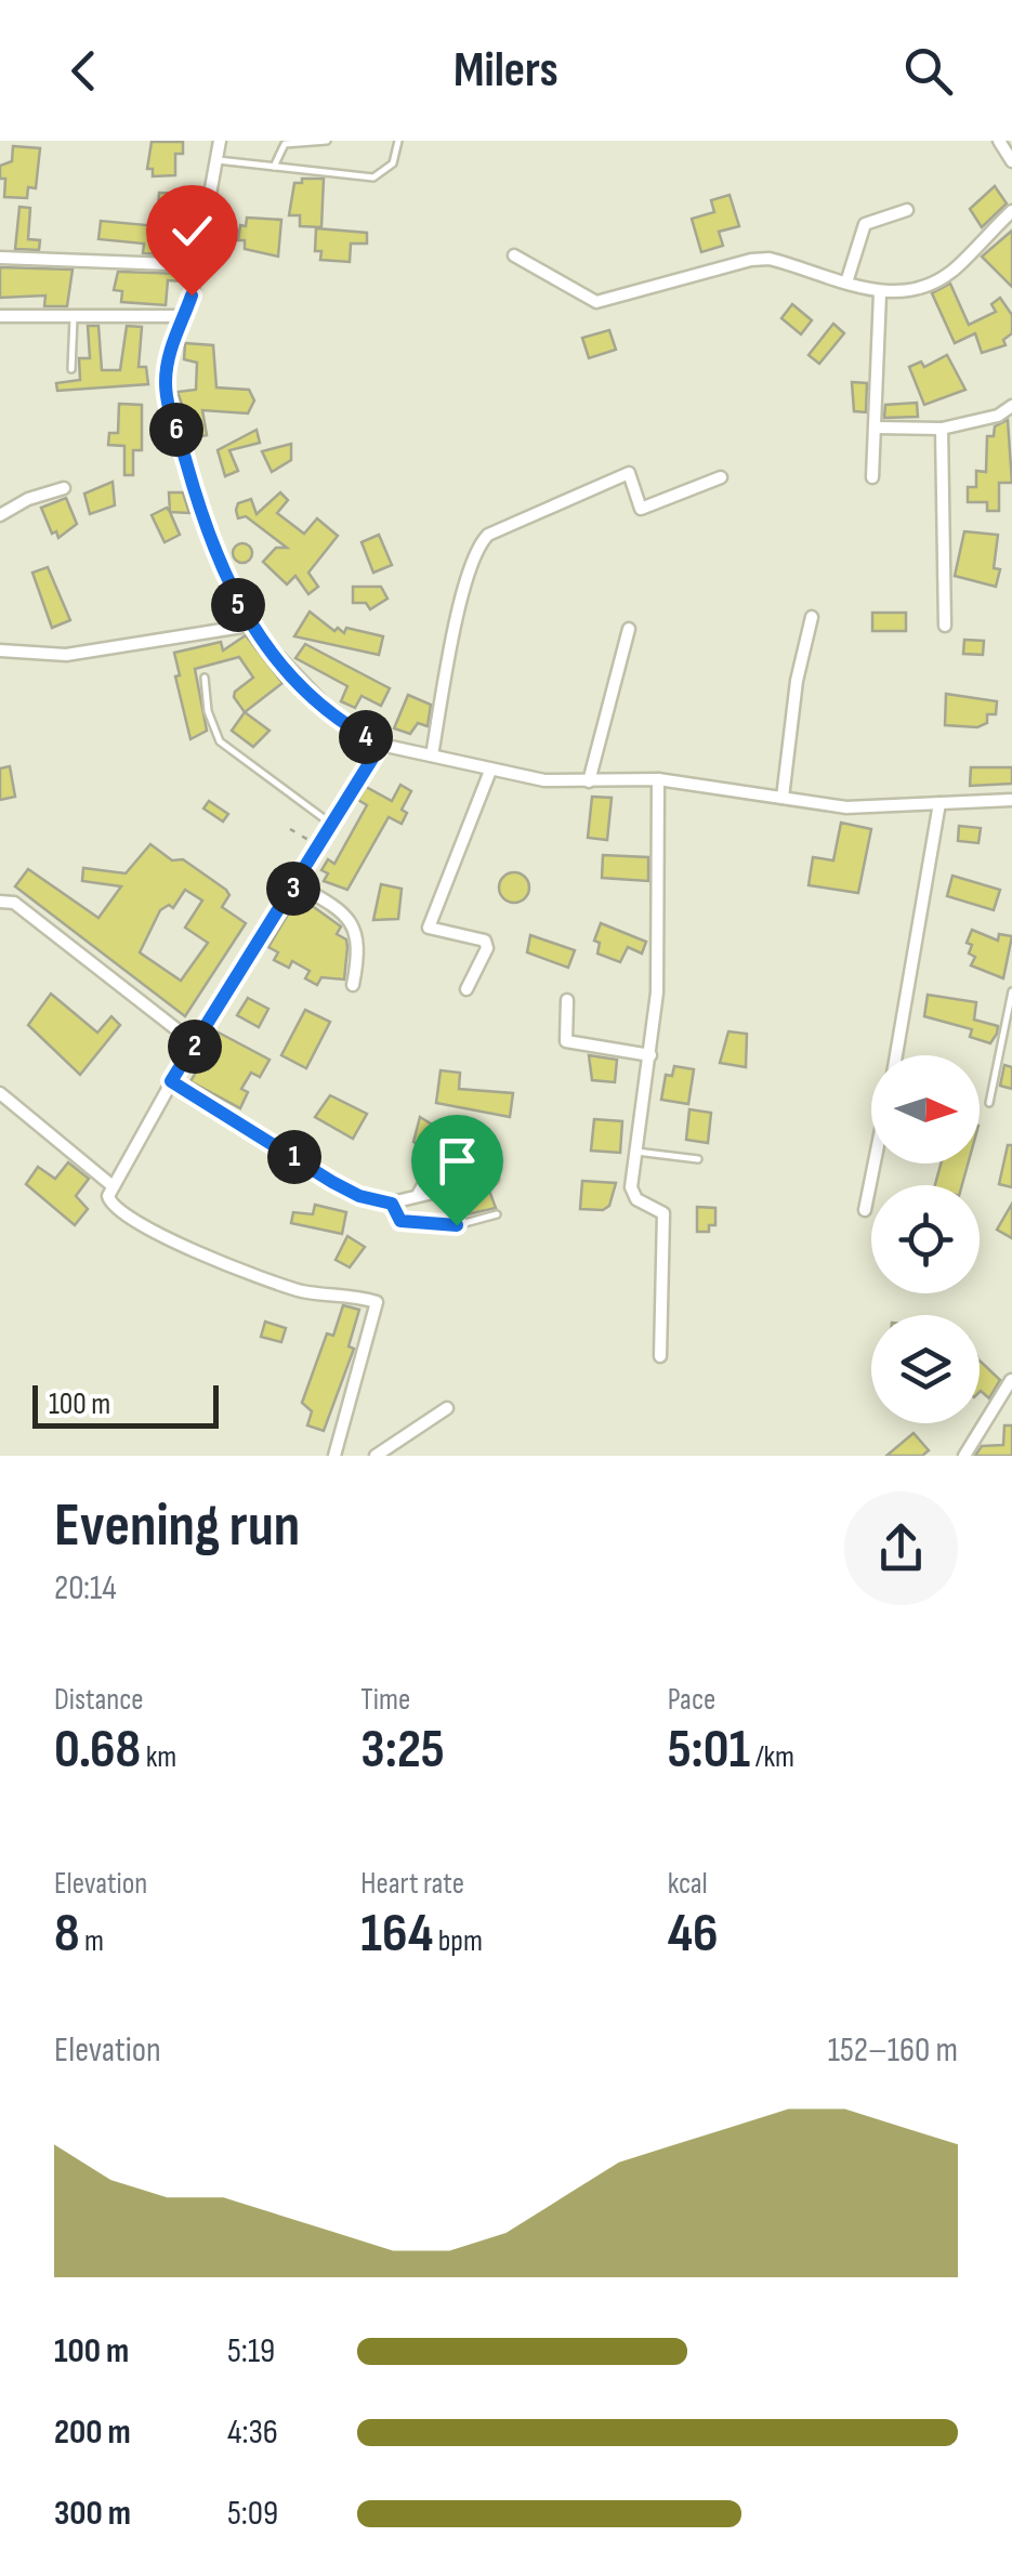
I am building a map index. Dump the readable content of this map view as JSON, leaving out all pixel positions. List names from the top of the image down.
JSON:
{
  "scale_bar": "100 m",
  "north": "right",
  "page": {
    "header": "Milers",
    "pins": [
      "6",
      "5",
      "4",
      "3",
      "2",
      "1"
    ],
    "scale": "100 m",
    "heading": ["Evening run", "20:14"],
    "stats": [
      ["Distance", "0.68 km"],
      ["Time", "3:25"],
      ["Pace", "5:01 /km"],
      ["Elevation", "8 m"],
      ["Heart rate", "164 bpm"],
      ["kcal", "46"]
    ],
    "chart": ["Elevation", "152–160 m"],
    "list": [
      {
        "name": "100 m",
        "note": "5:19"
      },
      {
        "name": "200 m",
        "note": "4:36"
      },
      {
        "name": "300 m",
        "note": "5:09"
      }
    ]
  }
}
